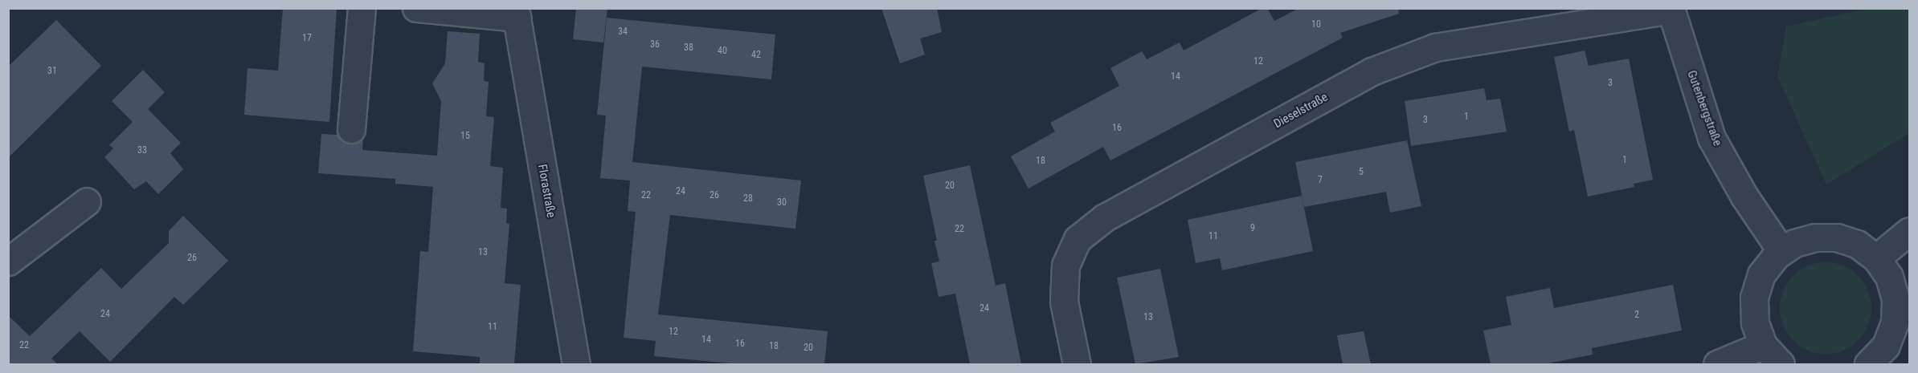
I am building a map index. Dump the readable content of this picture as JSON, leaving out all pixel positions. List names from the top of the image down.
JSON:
{
  "streets": {
    "street": ["Gutenbergstraße", "Dieselstraße", "Florastraße"]
  },
  "crossings": [
    ["Gutenbergstraße", "Dieselstraße"]
  ],
  "house_numbers": [
    "10",
    "34",
    "17",
    "36",
    "38",
    "40",
    "42",
    "12",
    "31",
    "14",
    "3",
    "1",
    "3",
    "16",
    "15",
    "33",
    "1",
    "18",
    "5",
    "7",
    "20",
    "24",
    "22",
    "26",
    "28",
    "30",
    "9",
    "22",
    "11",
    "13",
    "26",
    "24",
    "24",
    "2",
    "13",
    "11",
    "12",
    "14",
    "16",
    "22",
    "18",
    "20"
  ]
}
